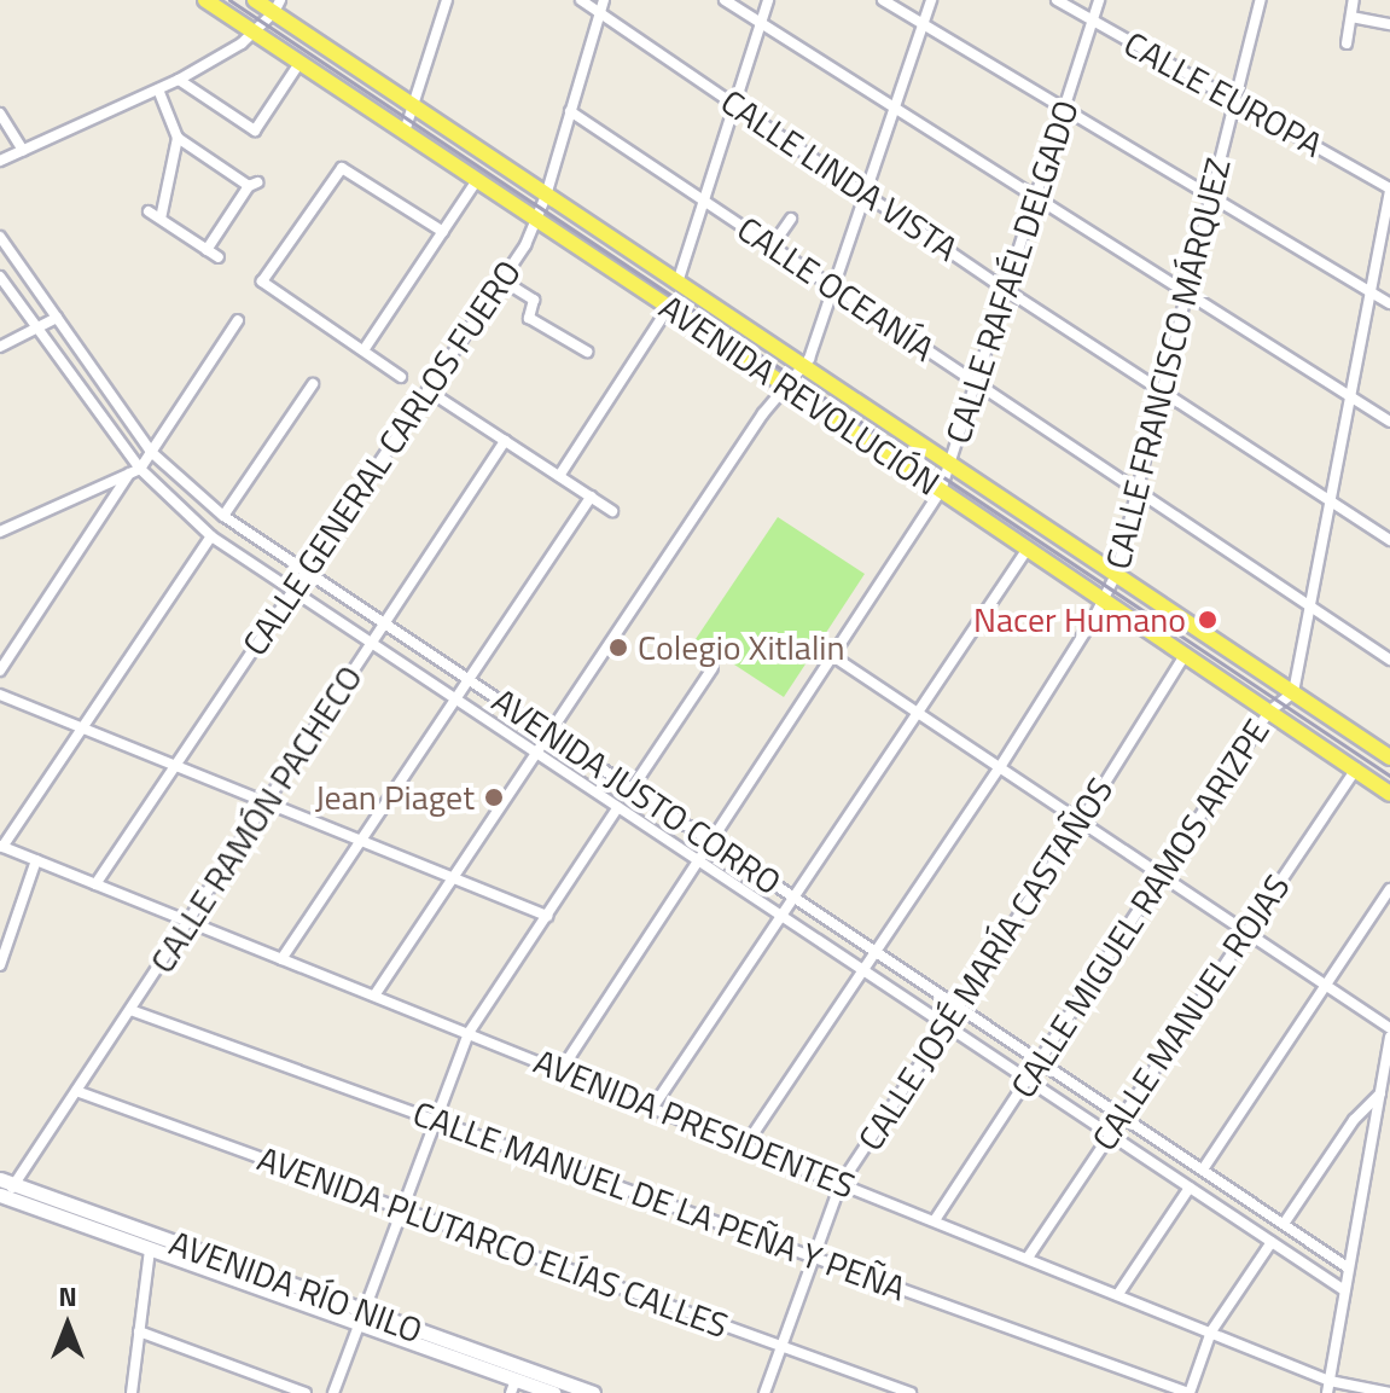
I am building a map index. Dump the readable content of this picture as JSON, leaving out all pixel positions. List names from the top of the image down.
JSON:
{
  "streets": {
    "main road": ["AVENIDA REVOLUCIÓN", "AVENIDA RÍO NILO"],
    "street": [
      "CALLE EUROPA",
      "CALLE LINDA VISTA",
      "CALLE RAFAÉL DELGADO",
      "CALLE OCEANÍA",
      "CALLE FRANCISCO MÁRQUEZ",
      "CALLE GENERAL CARLOS FUERO",
      "AVENIDA JUSTO CORRO",
      "CALLE RAMÓN PACHECO",
      "CALLE MIGUEL RAMOS ARIZPE",
      "CALLE JOSÉ MARÍA CASTAÑOS",
      "CALLE MANUEL ROJAS",
      "AVENIDA PRESIDENTES",
      "CALLE MANUEL DE LA PEÑA Y PEÑA",
      "AVENIDA PLUTARCO ELÍAS CALLES"
    ]
  },
  "crossings": [
    ["CALLE EUROPA", "CALLE RAFAÉL DELGADO"],
    ["CALLE EUROPA", "CALLE FRANCISCO MÁRQUEZ"],
    ["CALLE EUROPA", "CALLE MIGUEL RAMOS ARIZPE"],
    ["CALLE LINDA VISTA", "CALLE RAFAÉL DELGADO"],
    ["CALLE LINDA VISTA", "CALLE FRANCISCO MÁRQUEZ"],
    ["CALLE LINDA VISTA", "CALLE GENERAL CARLOS FUERO"],
    ["CALLE LINDA VISTA", "CALLE MIGUEL RAMOS ARIZPE"],
    ["CALLE RAFAÉL DELGADO", "CALLE OCEANÍA"],
    ["CALLE RAFAÉL DELGADO", "AVENIDA REVOLUCIÓN"],
    ["CALLE RAFAÉL DELGADO", "AVENIDA JUSTO CORRO"],
    ["CALLE RAFAÉL DELGADO", "AVENIDA PRESIDENTES"],
    ["CALLE OCEANÍA", "CALLE FRANCISCO MÁRQUEZ"],
    ["CALLE OCEANÍA", "CALLE GENERAL CARLOS FUERO"],
    ["CALLE OCEANÍA", "CALLE MIGUEL RAMOS ARIZPE"],
    ["CALLE FRANCISCO MÁRQUEZ", "AVENIDA REVOLUCIÓN"],
    ["CALLE FRANCISCO MÁRQUEZ", "AVENIDA JUSTO CORRO"],
    ["CALLE FRANCISCO MÁRQUEZ", "AVENIDA PRESIDENTES"],
    ["AVENIDA REVOLUCIÓN", "CALLE GENERAL CARLOS FUERO"],
    ["AVENIDA REVOLUCIÓN", "CALLE MIGUEL RAMOS ARIZPE"],
    ["AVENIDA REVOLUCIÓN", "CALLE JOSÉ MARÍA CASTAÑOS"],
    ["AVENIDA REVOLUCIÓN", "CALLE MANUEL ROJAS"],
    ["CALLE GENERAL CARLOS FUERO", "AVENIDA JUSTO CORRO"],
    ["CALLE GENERAL CARLOS FUERO", "AVENIDA PRESIDENTES"],
    ["AVENIDA JUSTO CORRO", "CALLE RAMÓN PACHECO"],
    ["AVENIDA JUSTO CORRO", "CALLE MIGUEL RAMOS ARIZPE"],
    ["AVENIDA JUSTO CORRO", "CALLE JOSÉ MARÍA CASTAÑOS"],
    ["AVENIDA JUSTO CORRO", "CALLE MANUEL ROJAS"],
    ["CALLE RAMÓN PACHECO", "AVENIDA PRESIDENTES"],
    ["CALLE RAMÓN PACHECO", "CALLE MANUEL DE LA PEÑA Y PEÑA"],
    ["CALLE RAMÓN PACHECO", "AVENIDA PLUTARCO ELÍAS CALLES"],
    ["CALLE RAMÓN PACHECO", "AVENIDA RÍO NILO"],
    ["CALLE MIGUEL RAMOS ARIZPE", "AVENIDA PRESIDENTES"],
    ["CALLE JOSÉ MARÍA CASTAÑOS", "AVENIDA PRESIDENTES"],
    ["CALLE JOSÉ MARÍA CASTAÑOS", "CALLE MANUEL DE LA PEÑA Y PEÑA"],
    ["CALLE JOSÉ MARÍA CASTAÑOS", "AVENIDA PLUTARCO ELÍAS CALLES"],
    ["CALLE MANUEL ROJAS", "AVENIDA PRESIDENTES"]
  ],
  "places": ["Nacer Humano", "Colegio Xitlalin", "Jean Piaget"],
  "north": "top"
}
